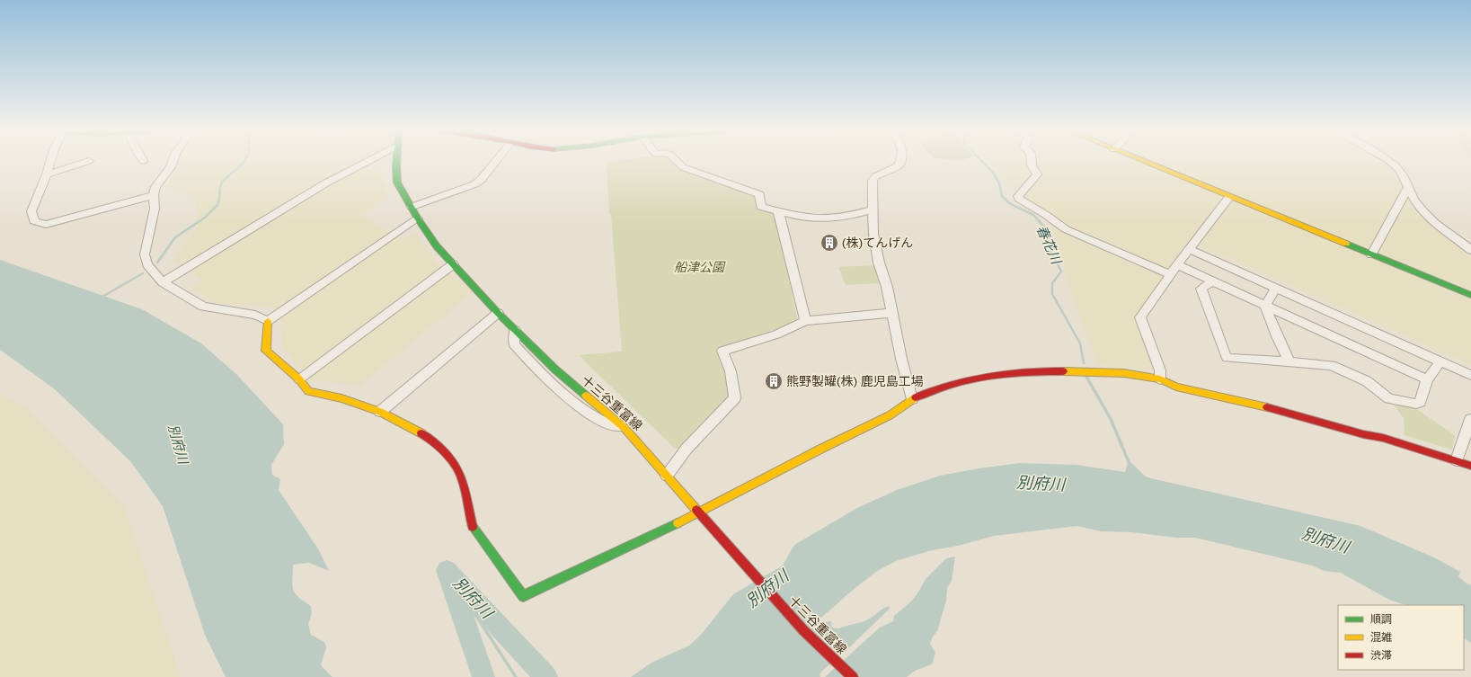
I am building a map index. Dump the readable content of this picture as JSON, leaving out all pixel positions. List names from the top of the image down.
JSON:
{
  "streets": {
    "street": ["十三谷重富線"]
  },
  "water": ["春花川", "別府川"],
  "parks": ["船津公園"],
  "places": {
    "building": ["(株)てんげん", "熊野製罐(株) 鹿児島工場"]
  },
  "legend": ["順調", "混雑", "渋滞"]
}
